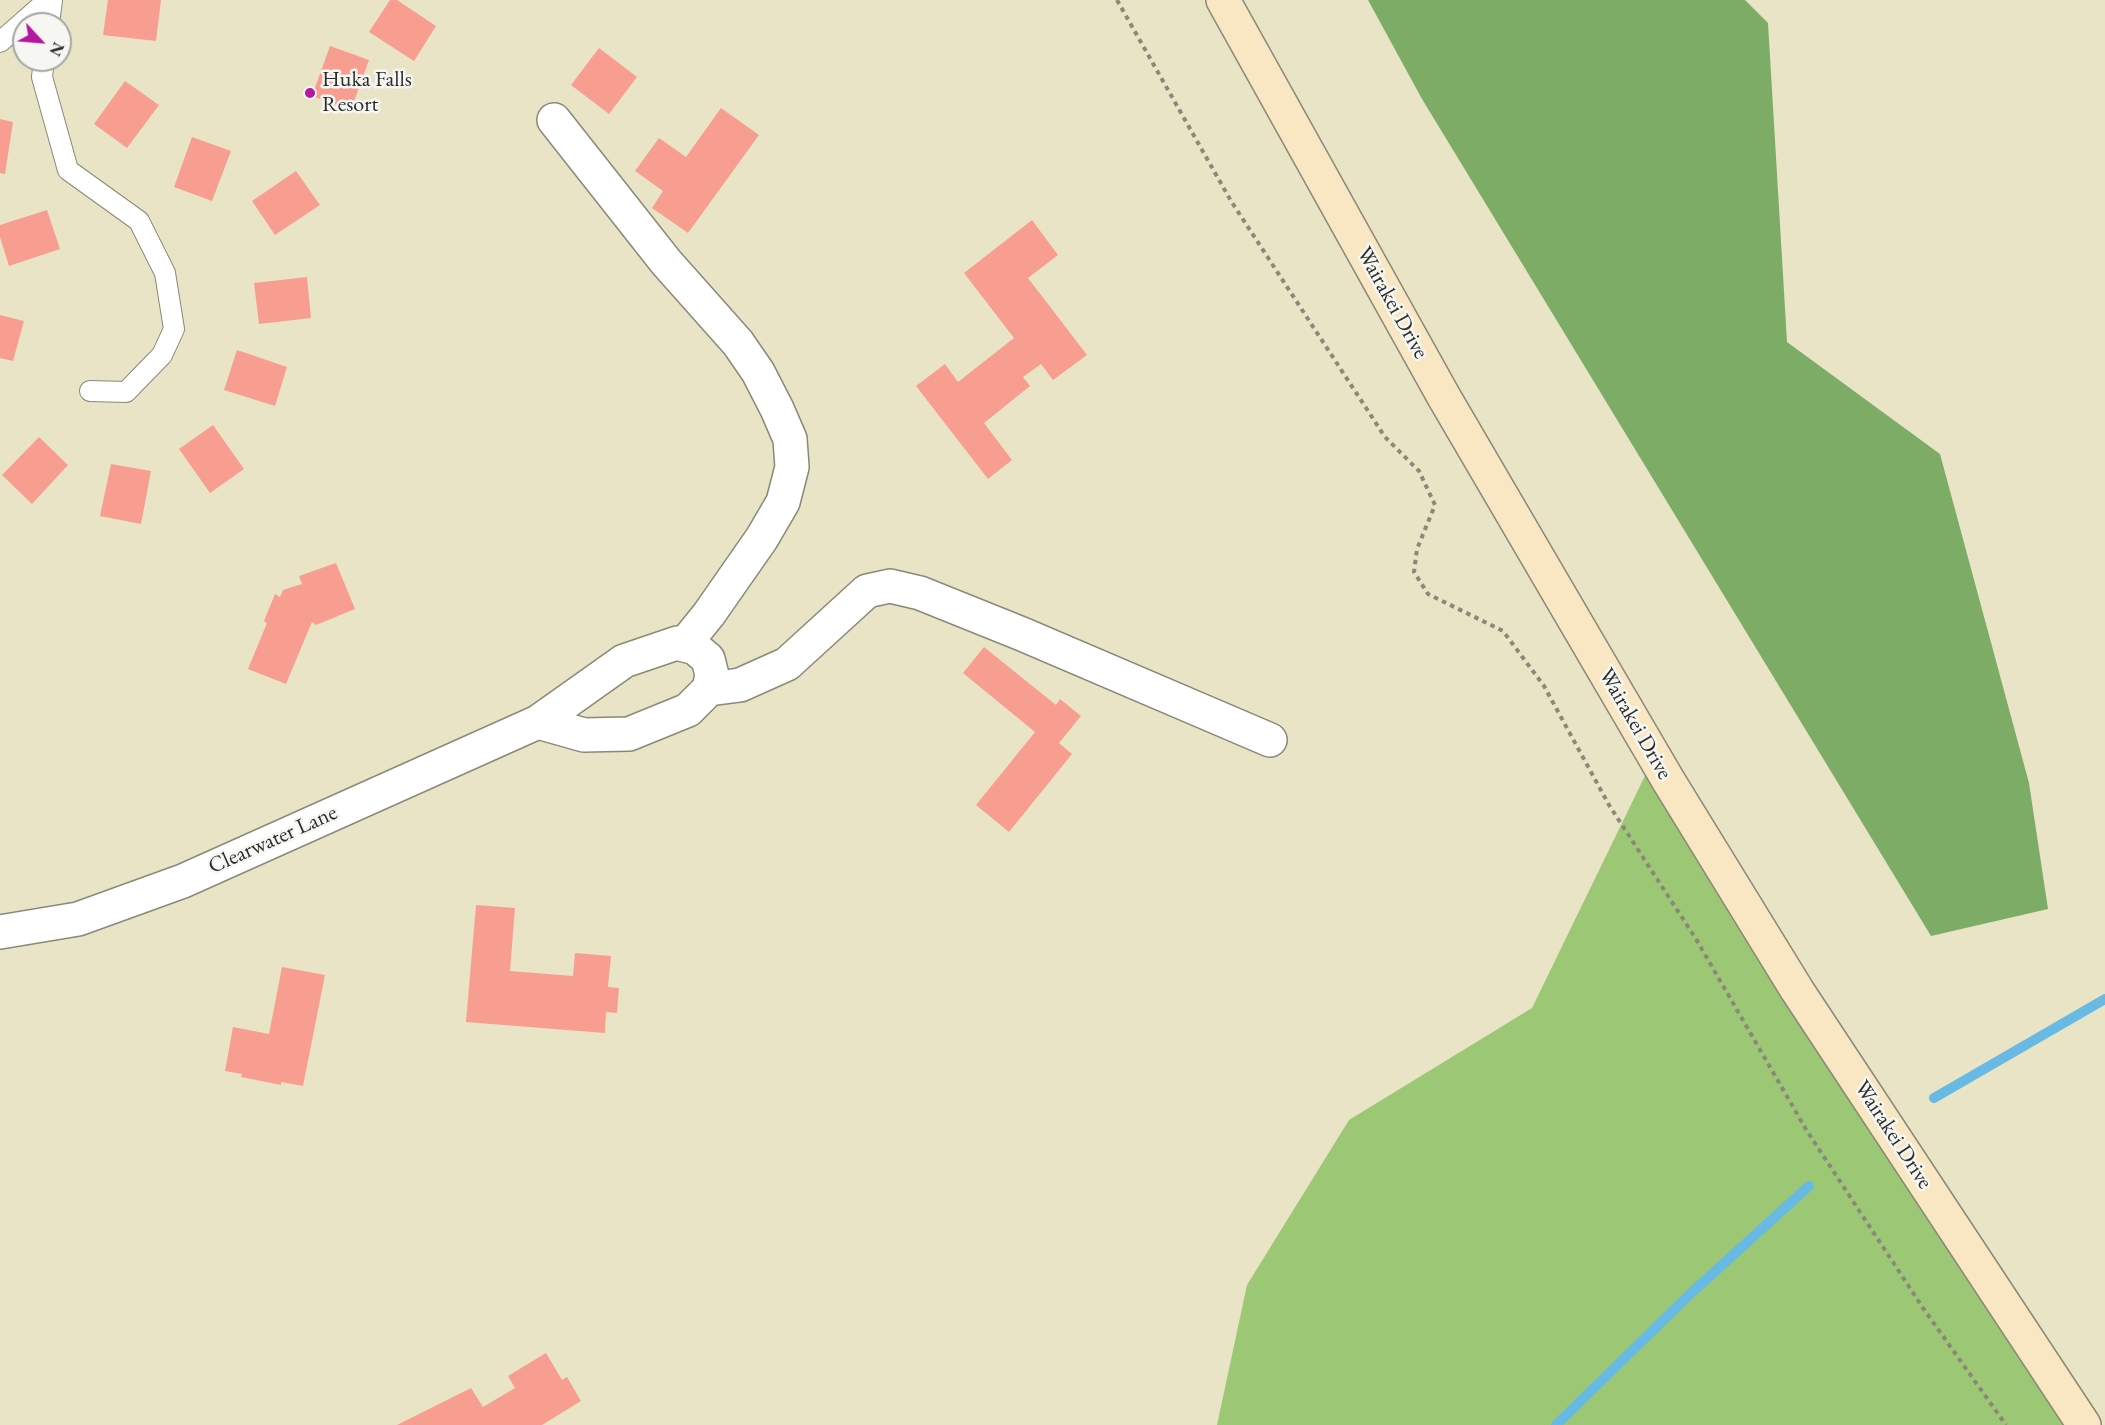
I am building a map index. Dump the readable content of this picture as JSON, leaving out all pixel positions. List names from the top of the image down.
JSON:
{
  "streets": {
    "main road": ["Wairakei Drive"],
    "street": ["Clearwater Lane"]
  },
  "places": ["Huka Falls Resort"],
  "north": "bottom right"
}
